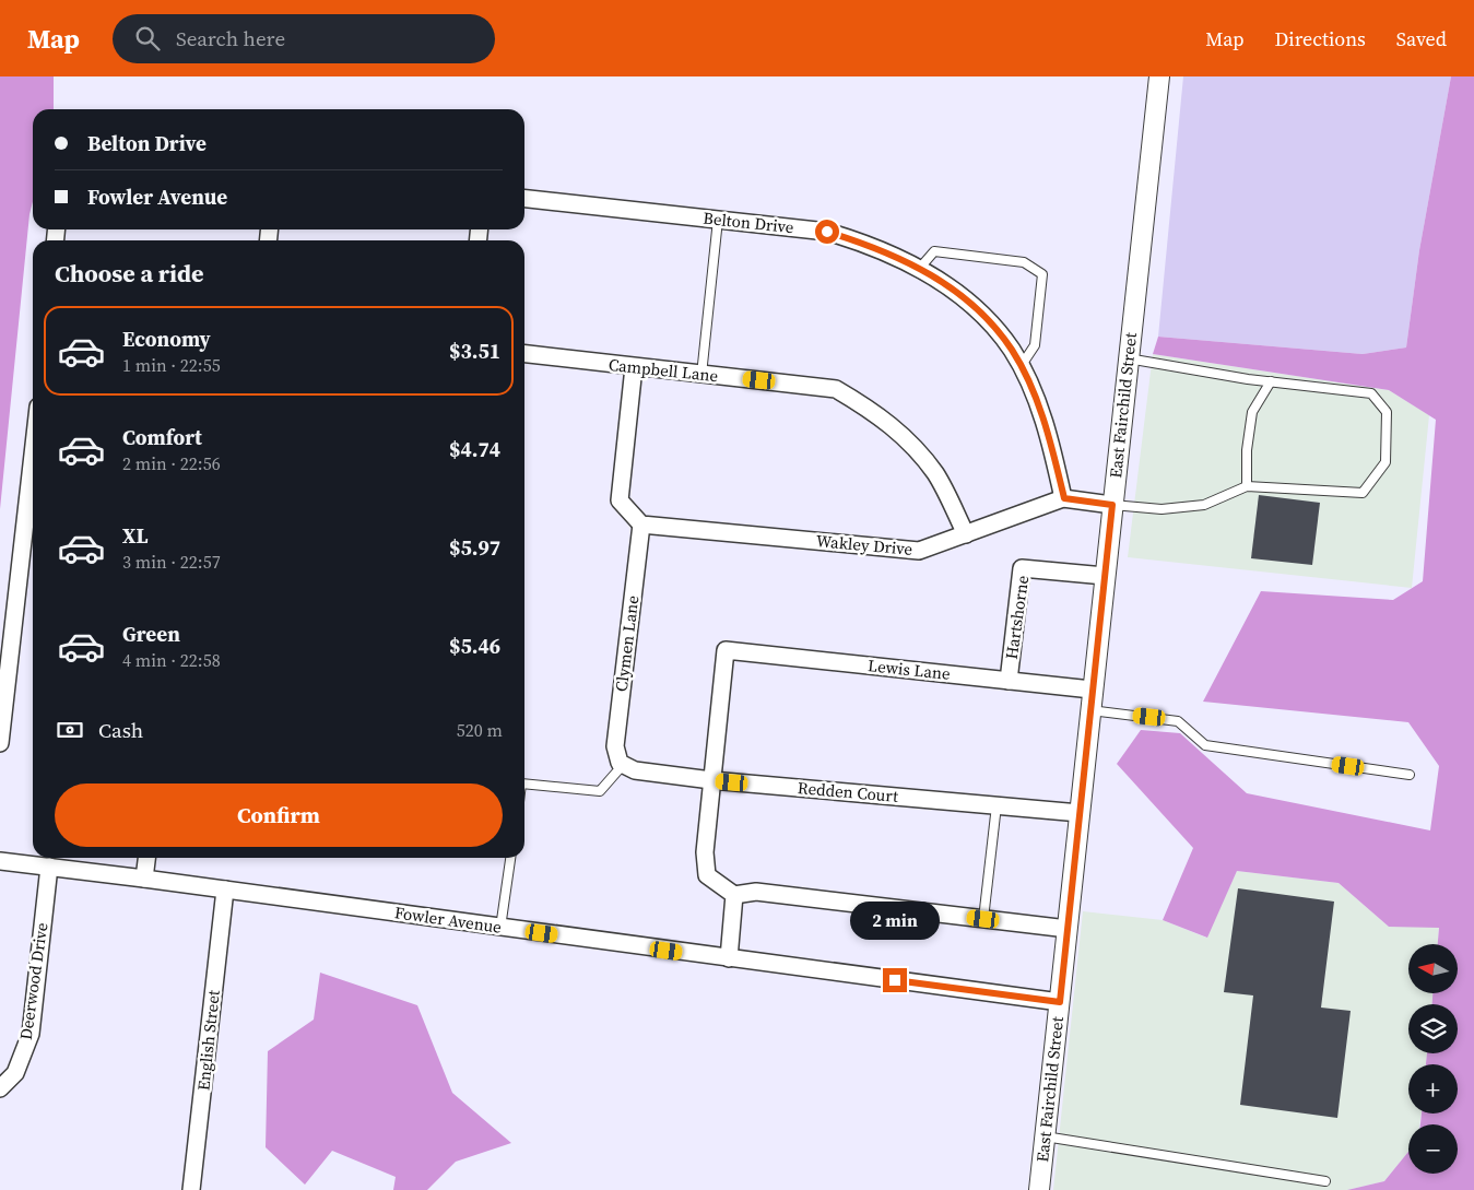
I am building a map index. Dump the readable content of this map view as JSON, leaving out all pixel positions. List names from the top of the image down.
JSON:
{
  "streets": {
    "street": [
      "Belton Drive",
      "Campbell Lane",
      "East Fairchild Street",
      "Wakley Drive",
      "Hartshorne",
      "Clymen Lane",
      "Lewis Lane",
      "Redden Court",
      "Fowler Avenue",
      "Deerwood Drive",
      "English Street"
    ]
  },
  "crossings": [
    ["Belton Drive", "Wakley Drive"],
    ["Campbell Lane", "Wakley Drive"],
    ["East Fairchild Street", "Wakley Drive"],
    ["East Fairchild Street", "Hartshorne"],
    ["East Fairchild Street", "Lewis Lane"],
    ["East Fairchild Street", "Redden Court"],
    ["East Fairchild Street", "Fowler Avenue"],
    ["Wakley Drive", "Clymen Lane"],
    ["Hartshorne", "Lewis Lane"],
    ["Clymen Lane", "Redden Court"],
    ["Lewis Lane", "Redden Court"],
    ["Fowler Avenue", "Deerwood Drive"],
    ["Fowler Avenue", "English Street"]
  ],
  "north": "left",
  "page": {
    "header": "Map",
    "search": "Search here",
    "nav": ["Map", "Directions", "Saved"],
    "banner": ["Belton Drive", "Fowler Avenue"],
    "heading": "Choose a ride",
    "list": [
      {
        "name": "Economy",
        "note": "1 min · 22:55",
        "value": "$3.51"
      },
      {
        "name": "Comfort",
        "note": "2 min · 22:56",
        "value": "$4.74"
      },
      {
        "name": "XL",
        "note": "3 min · 22:57",
        "value": "$5.97"
      },
      {
        "name": "Green",
        "note": "4 min · 22:58",
        "value": "$5.46"
      }
    ],
    "pay": ["Cash", "520 m"],
    "buttons": "Confirm",
    "bubble": "2 min",
    "map_buttons": ["+", "−"]
  }
}
